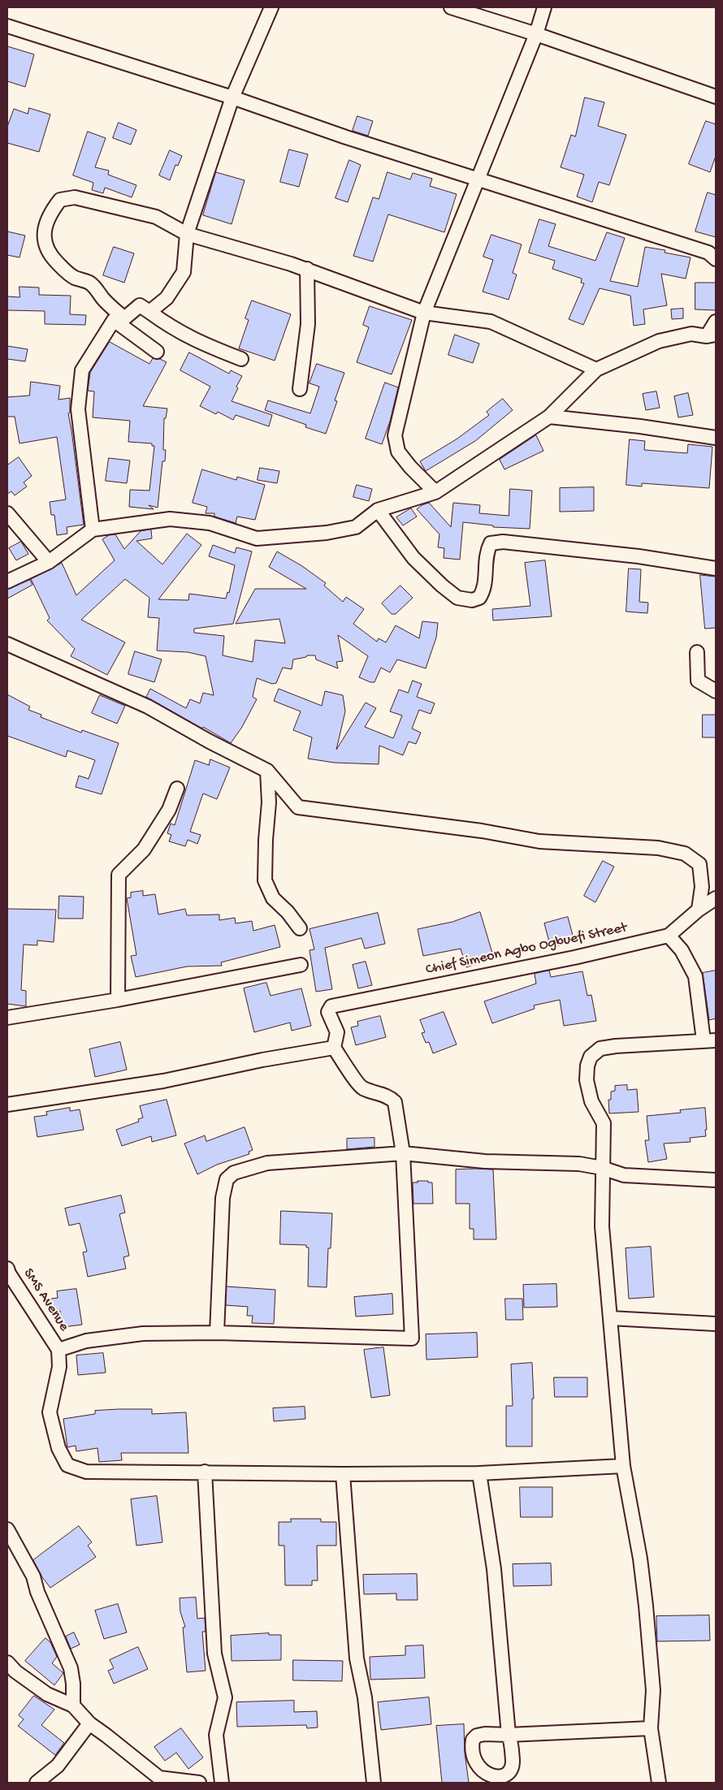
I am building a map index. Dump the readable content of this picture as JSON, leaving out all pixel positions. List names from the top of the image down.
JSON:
{
  "streets": {
    "street": ["Chief Simeon Agbo Ogbuefi Street", "SMS Avenue"]
  }
}
